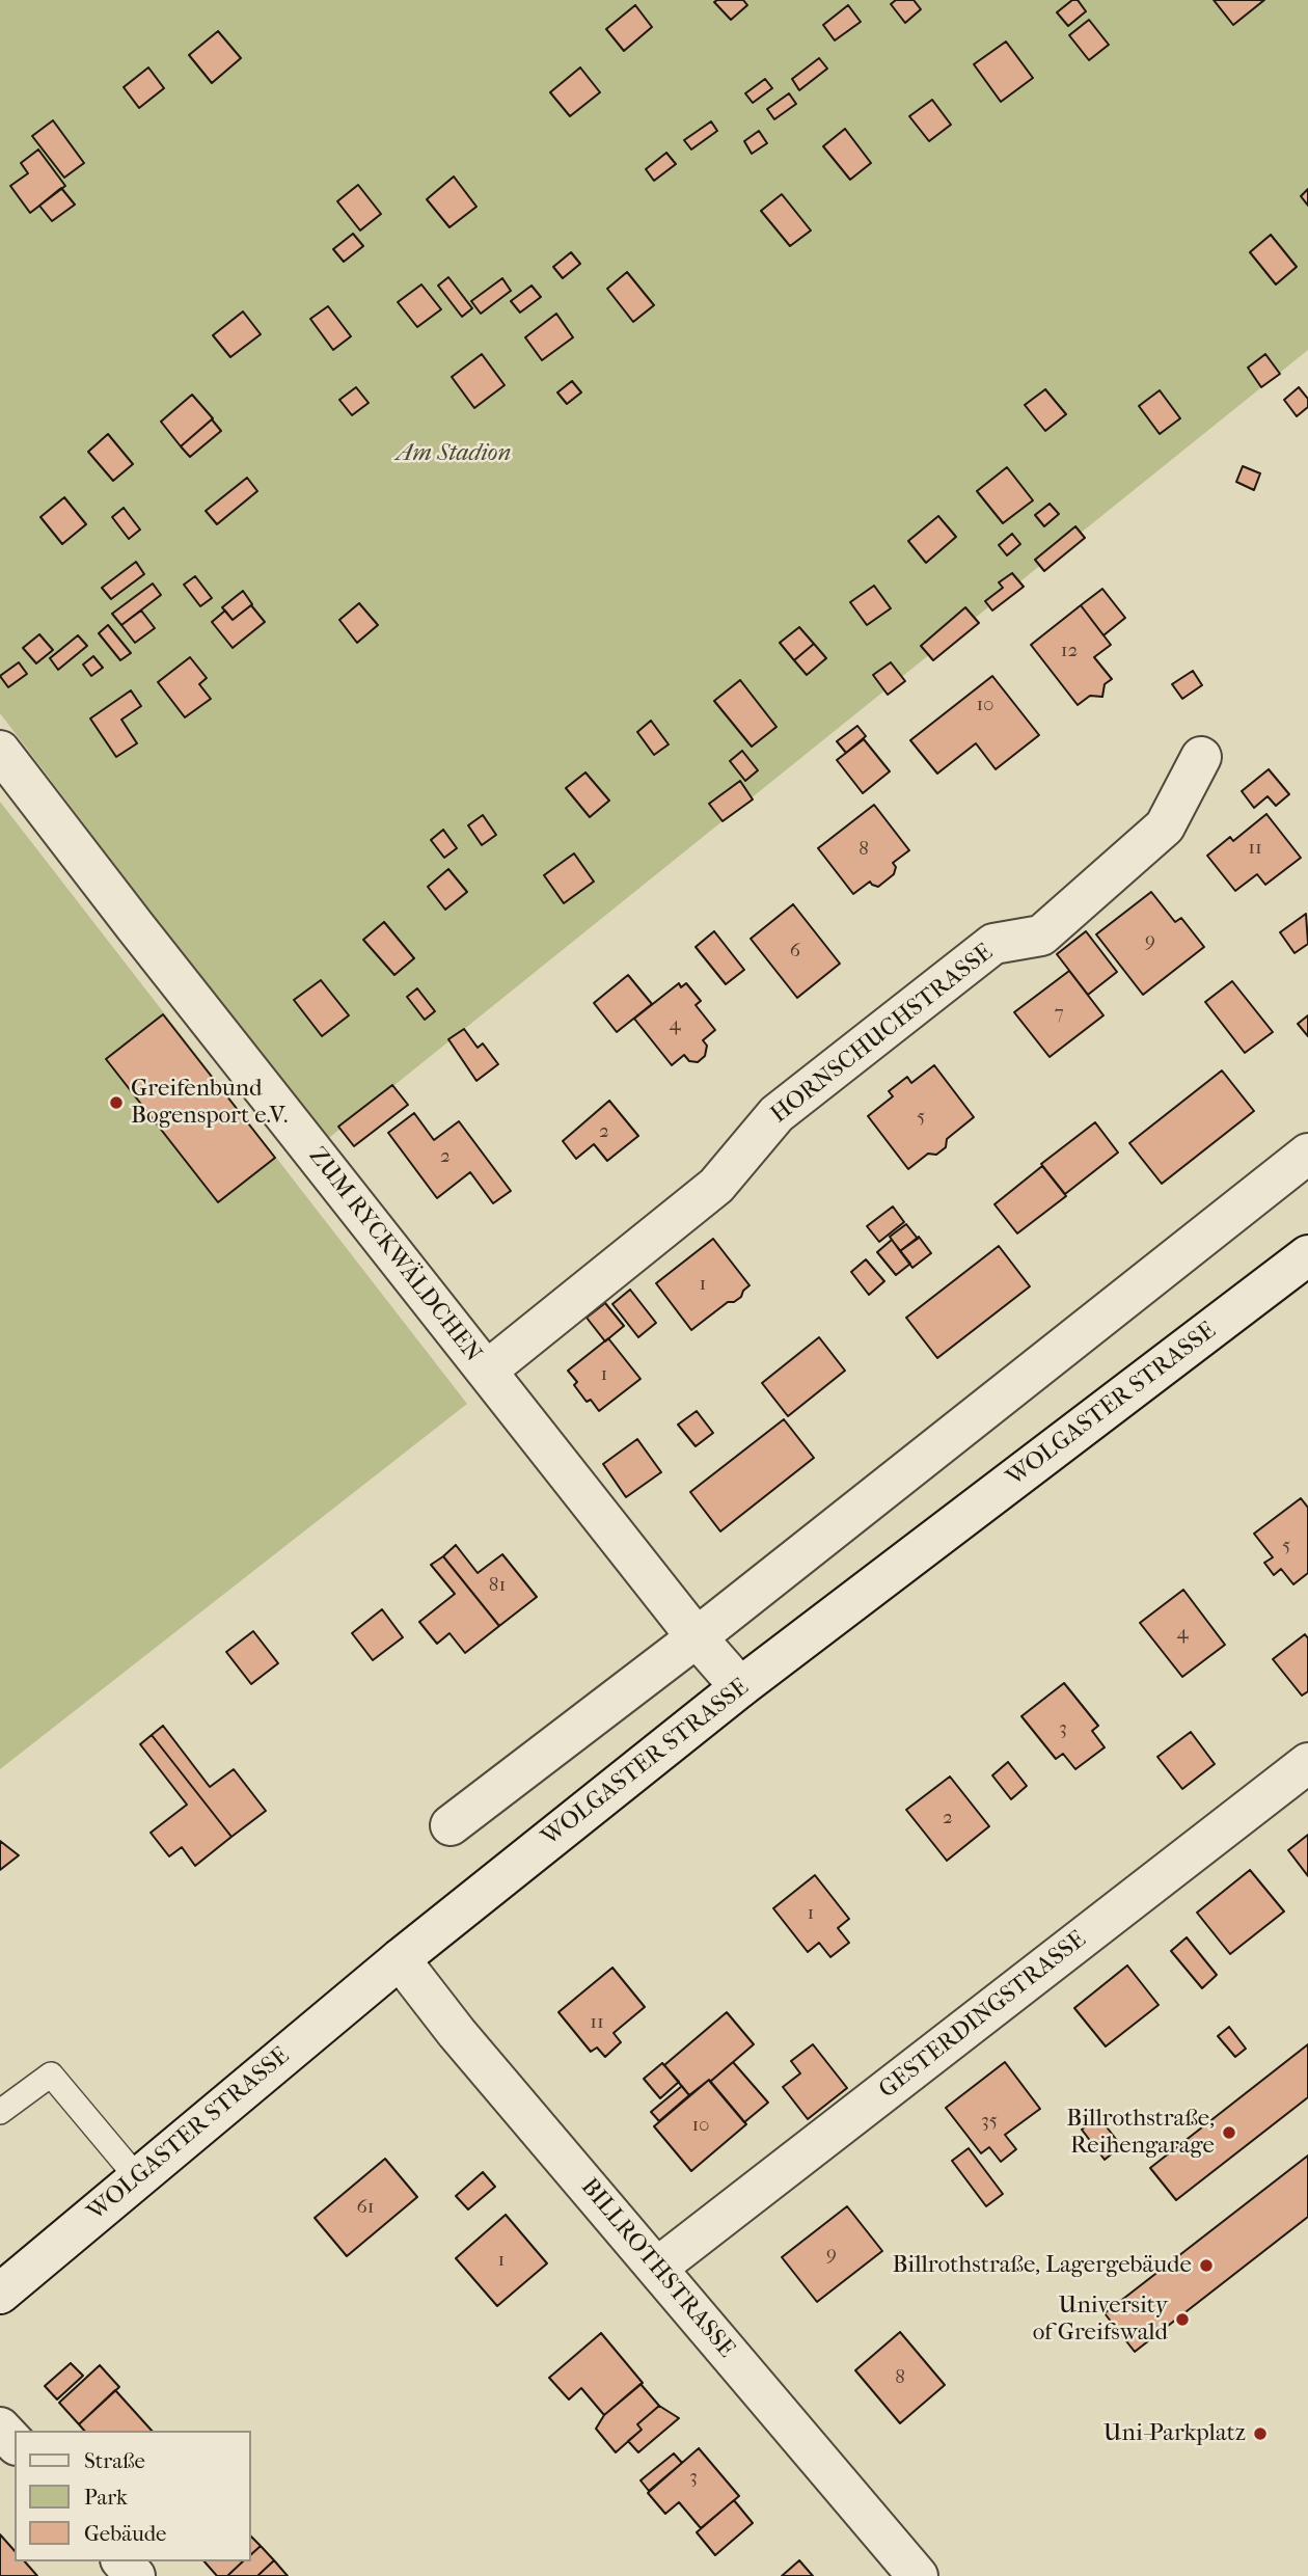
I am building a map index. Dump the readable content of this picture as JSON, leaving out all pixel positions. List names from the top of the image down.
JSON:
{
  "streets": {
    "street": [
      "HORNSCHUCHSTRASSE",
      "ZUM RYCKWÄLDCHEN",
      "WOLGASTER STRASSE",
      "GESTERDINGSTRASSE",
      "BILLROTHSTRASSE"
    ]
  },
  "crossings": [
    ["HORNSCHUCHSTRASSE", "ZUM RYCKWÄLDCHEN"],
    ["ZUM RYCKWÄLDCHEN", "WOLGASTER STRASSE"],
    ["WOLGASTER STRASSE", "BILLROTHSTRASSE"],
    ["GESTERDINGSTRASSE", "BILLROTHSTRASSE"]
  ],
  "parks": ["Am Stadion"],
  "places": [
    "Greifenbund Bogensport e.V.",
    "Billrothstraße, Reihengarage",
    "Billrothstraße, Lagergebäude",
    "University of Greifswald",
    "Uni-Parkplatz"
  ],
  "house_numbers": [
    "12",
    "10",
    "11",
    "8",
    "9",
    "6",
    "7",
    "4",
    "5",
    "2",
    "2",
    "1",
    "1",
    "5",
    "81",
    "4",
    "3",
    "2",
    "1",
    "11",
    "35",
    "10",
    "61",
    "9",
    "1",
    "8",
    "3"
  ],
  "legend": ["Straße", "Park", "Gebäude"]
}
